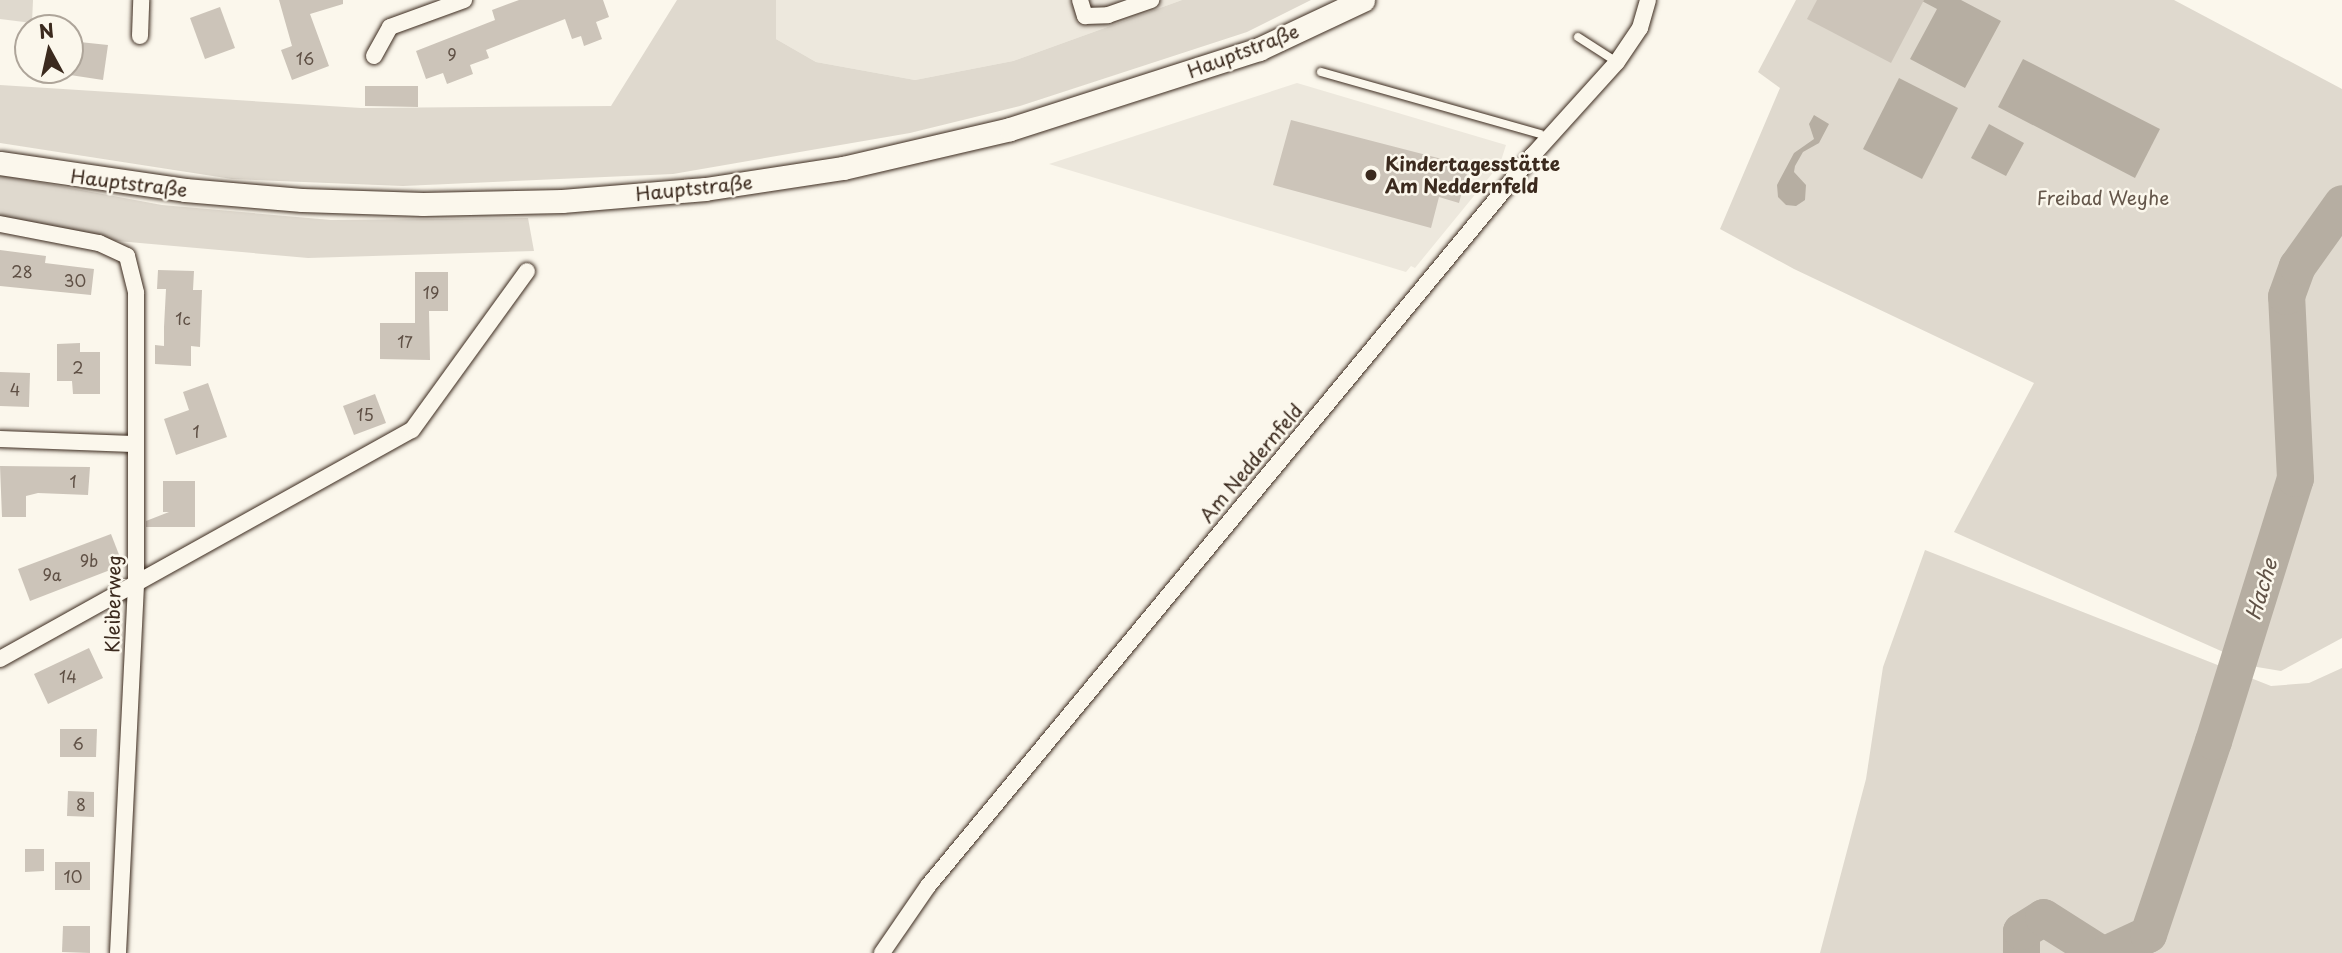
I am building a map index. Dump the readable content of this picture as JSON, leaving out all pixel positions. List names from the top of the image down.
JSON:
{
  "streets": {
    "main road": ["Hauptstraße"],
    "street": ["Am Neddernfeld", "Kleiberweg"]
  },
  "water": ["Hache"],
  "parks": ["Freibad Weyhe"],
  "places": ["Kindertagesstätte Am Neddernfeld"],
  "house_numbers": [
    "9",
    "16",
    "28",
    "30",
    "19",
    "1c",
    "17",
    "2",
    "4",
    "15",
    "1",
    "1",
    "9b",
    "9a",
    "14",
    "6",
    "8",
    "10"
  ],
  "north": "top"
}
